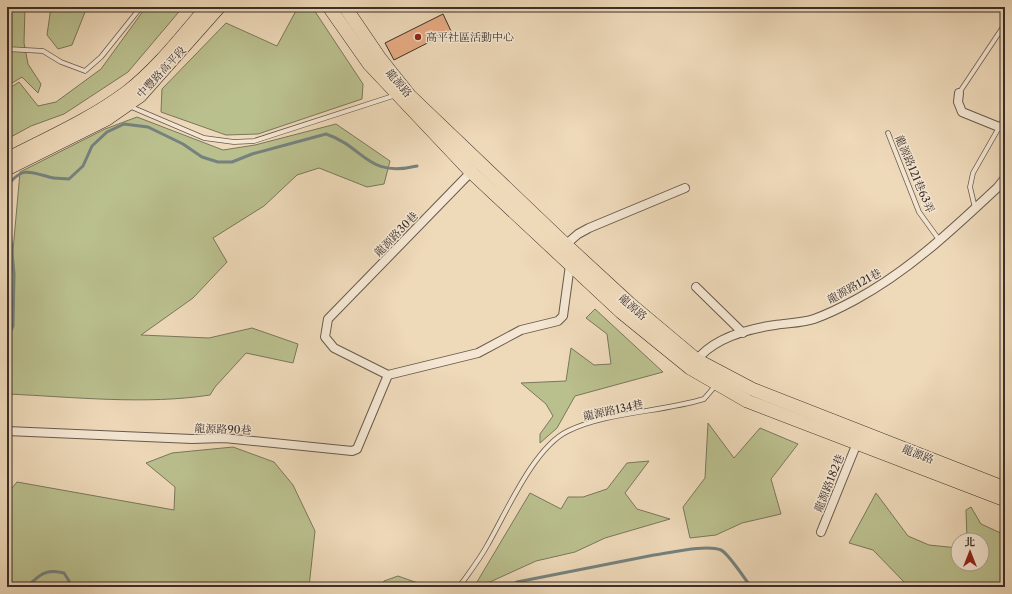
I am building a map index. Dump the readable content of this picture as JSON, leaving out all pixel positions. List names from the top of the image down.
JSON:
{
  "streets": {
    "main road": ["中豐路高平段", "龍源路"],
    "street": [
      "龍源路30巷",
      "龍源路121巷",
      "龍源路90巷",
      "龍源路182巷"
    ],
    "lane": ["龍源路121巷63弄", "龍源路134巷"]
  },
  "crossings": [
    ["龍源路", "龍源路30巷"],
    ["龍源路", "龍源路121巷"],
    ["龍源路", "龍源路134巷"],
    ["龍源路121巷63弄", "龍源路121巷"],
    ["龍源路30巷", "龍源路90巷"]
  ],
  "places": ["高平社區活動中心"],
  "north": "top"
}
